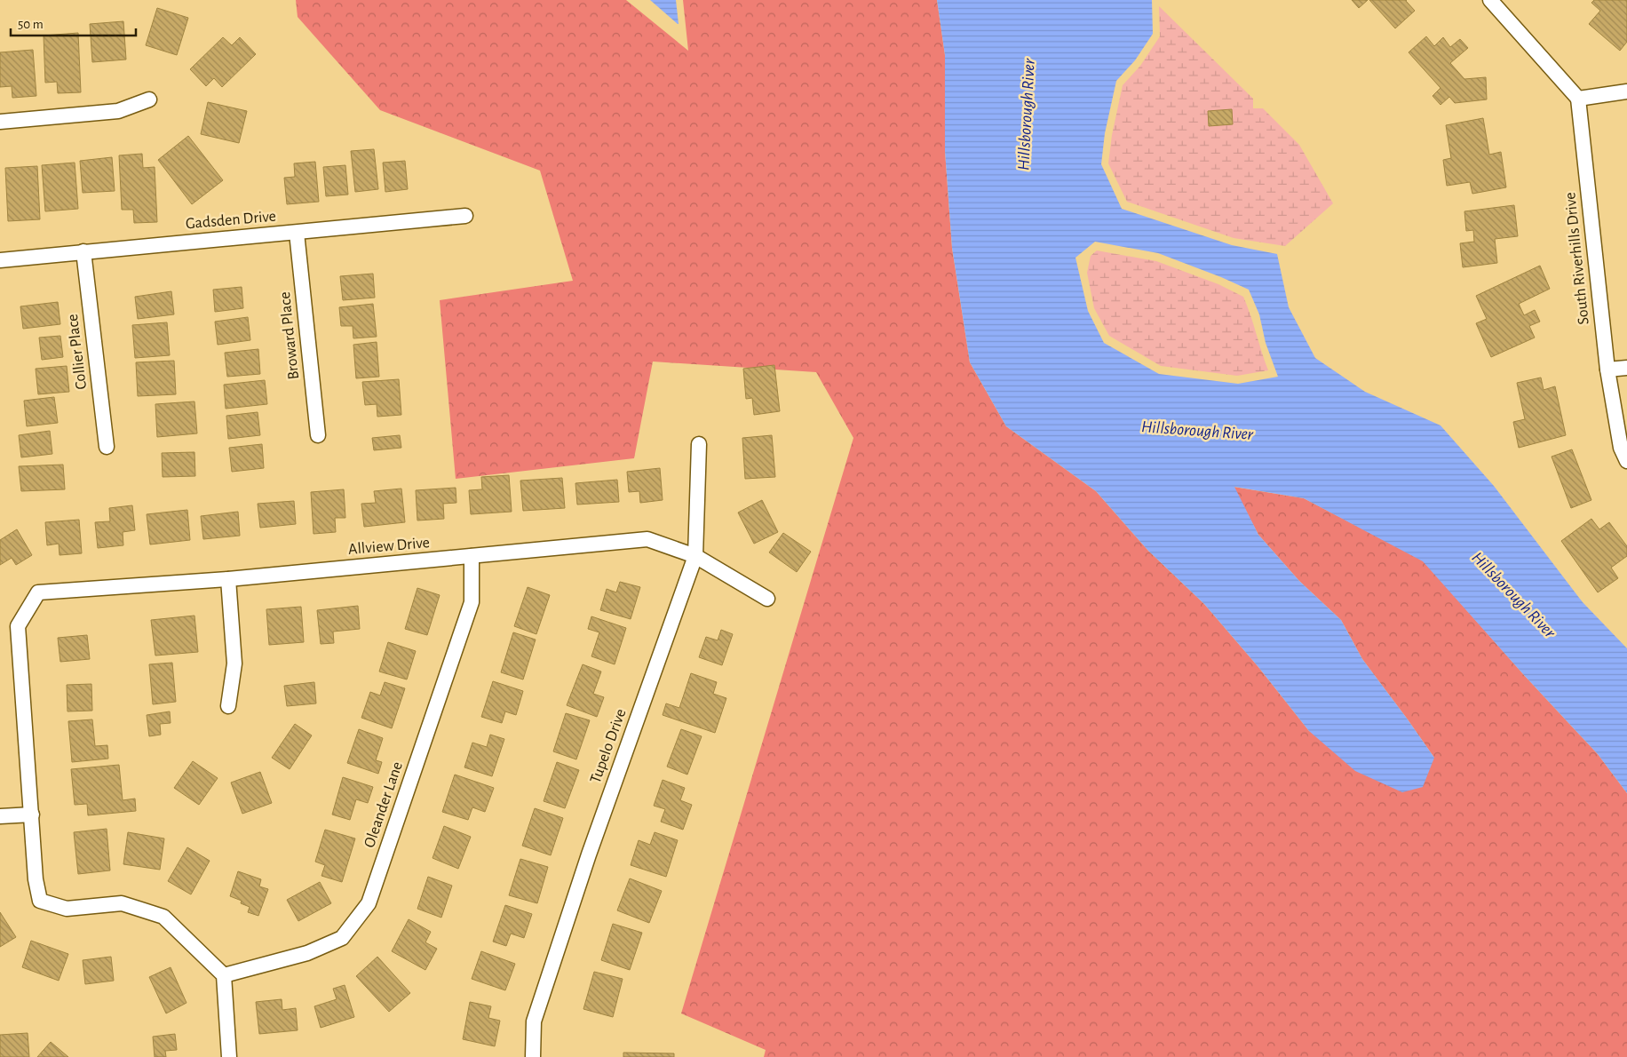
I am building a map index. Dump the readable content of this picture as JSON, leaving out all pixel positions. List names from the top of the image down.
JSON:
{
  "streets": {
    "street": [
      "Gadsden Drive",
      "South Riverhills Drive",
      "Broward Place",
      "Collier Place",
      "Allview Drive",
      "Tupelo Drive",
      "Oleander Lane"
    ]
  },
  "crossings": [
    ["Gadsden Drive", "Broward Place"],
    ["Gadsden Drive", "Collier Place"],
    ["Allview Drive", "Tupelo Drive"],
    ["Allview Drive", "Oleander Lane"]
  ],
  "water": ["Hillsborough River"],
  "scale_bar": "50 m"
}
